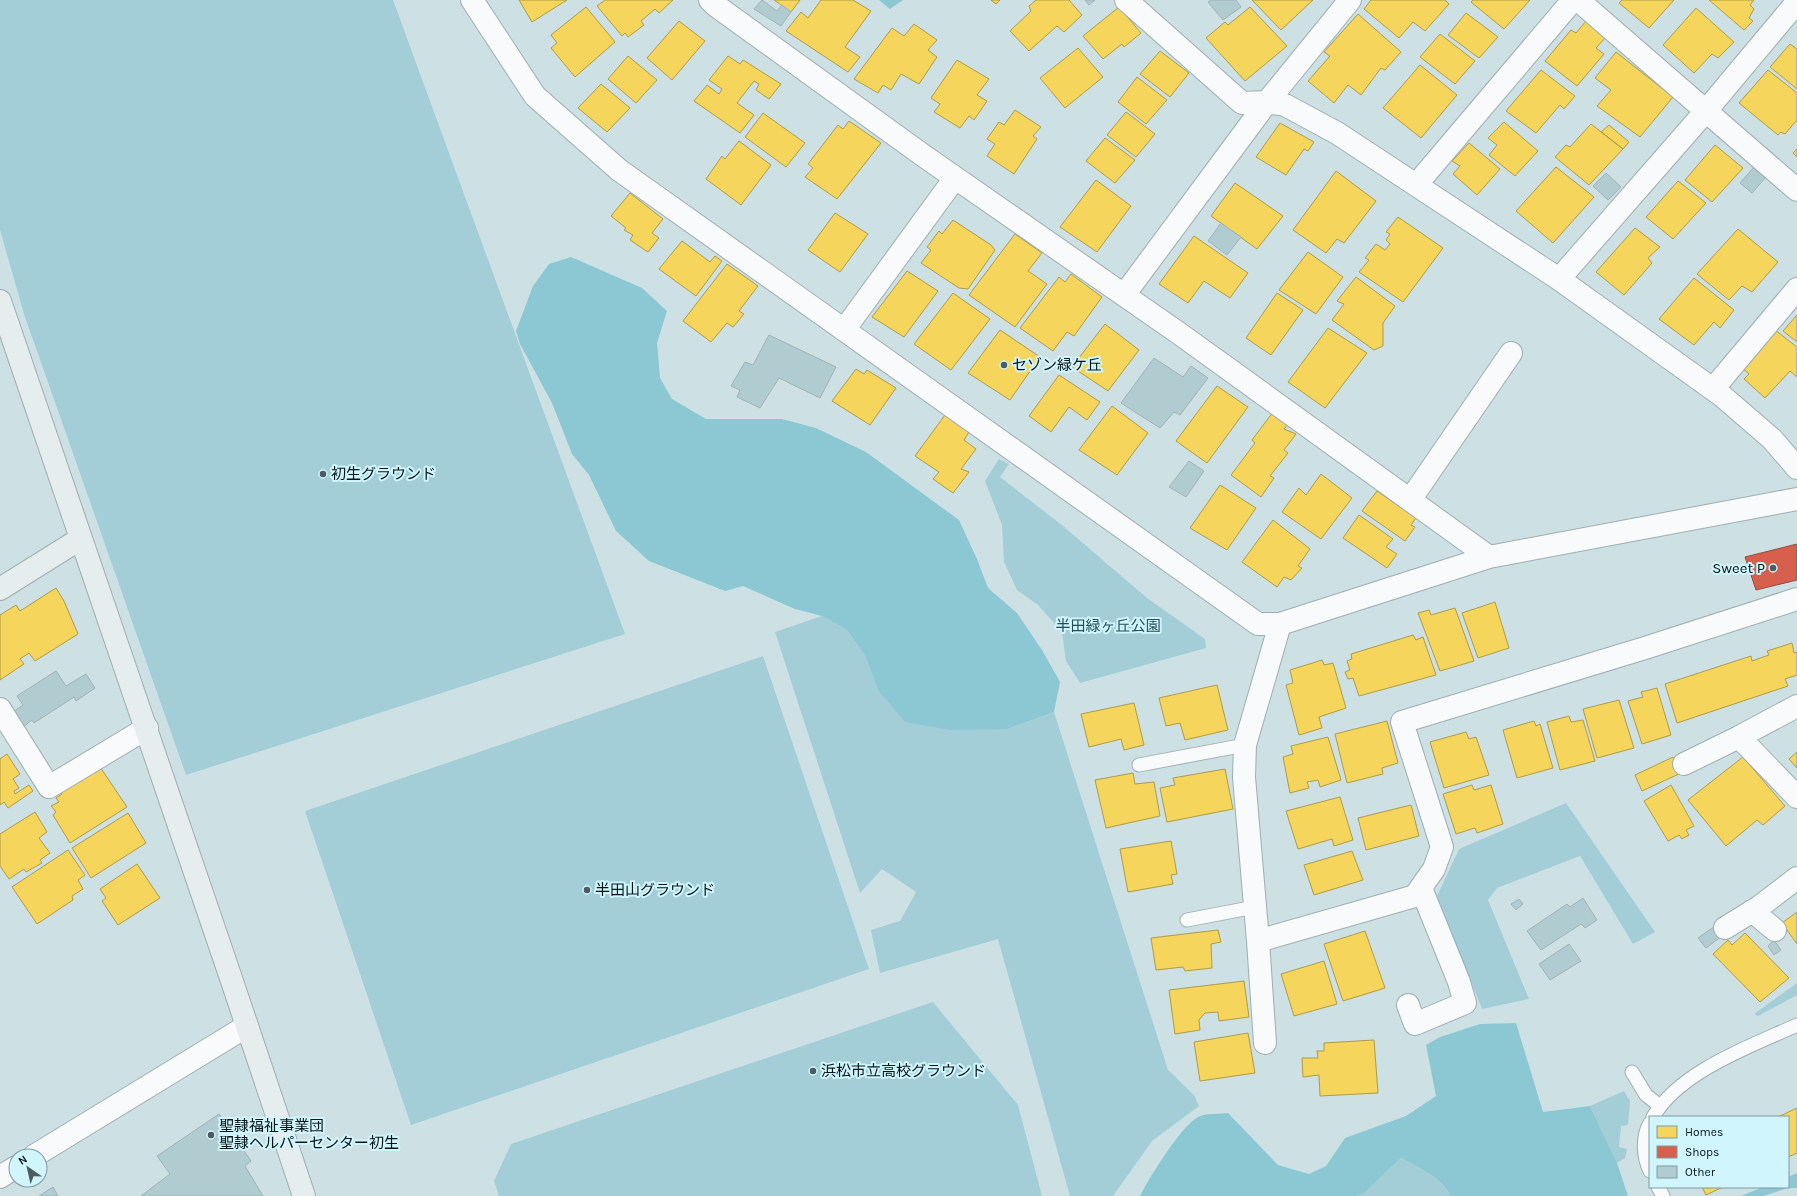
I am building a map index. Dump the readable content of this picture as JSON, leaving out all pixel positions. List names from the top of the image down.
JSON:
{
  "parks": ["半田緑ヶ丘公園"],
  "places": [
    "セゾン緑ケ丘",
    "初生グラウンド",
    "Sweet P",
    "半田山グラウンド",
    "浜松市立高校グラウンド",
    "聖隷福祉事業団 聖隷ヘルパーセンター初生"
  ],
  "legend": ["Homes", "Shops", "Other"],
  "north": "top left"
}
